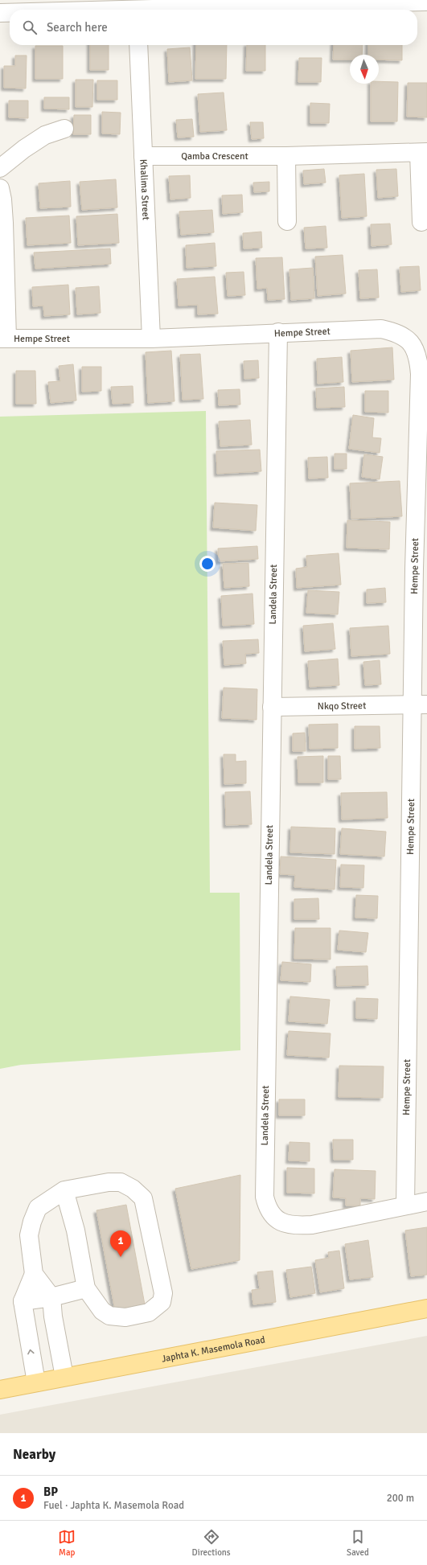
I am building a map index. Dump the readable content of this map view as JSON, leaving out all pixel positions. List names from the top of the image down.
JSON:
{
  "streets": {
    "main road": ["Japhta K. Masemola Road"],
    "street": [
      "Qamba Crescent",
      "Khalima Street",
      "Hempe Street",
      "Landela Street",
      "Nkqo Street"
    ]
  },
  "crossings": [
    ["Qamba Crescent", "Khalima Street"],
    ["Khalima Street", "Hempe Street"],
    ["Hempe Street", "Landela Street"],
    ["Hempe Street", "Nkqo Street"],
    ["Landela Street", "Nkqo Street"]
  ],
  "north": "bottom",
  "page": {
    "search": "Search here",
    "pins": "1",
    "heading": "Nearby",
    "list": [
      {
        "mark": "1",
        "name": "BP",
        "note": "Fuel · Japhta K. Masemola Road",
        "value": "200 m"
      }
    ],
    "nav": ["Map", "Directions", "Saved"]
  }
}
